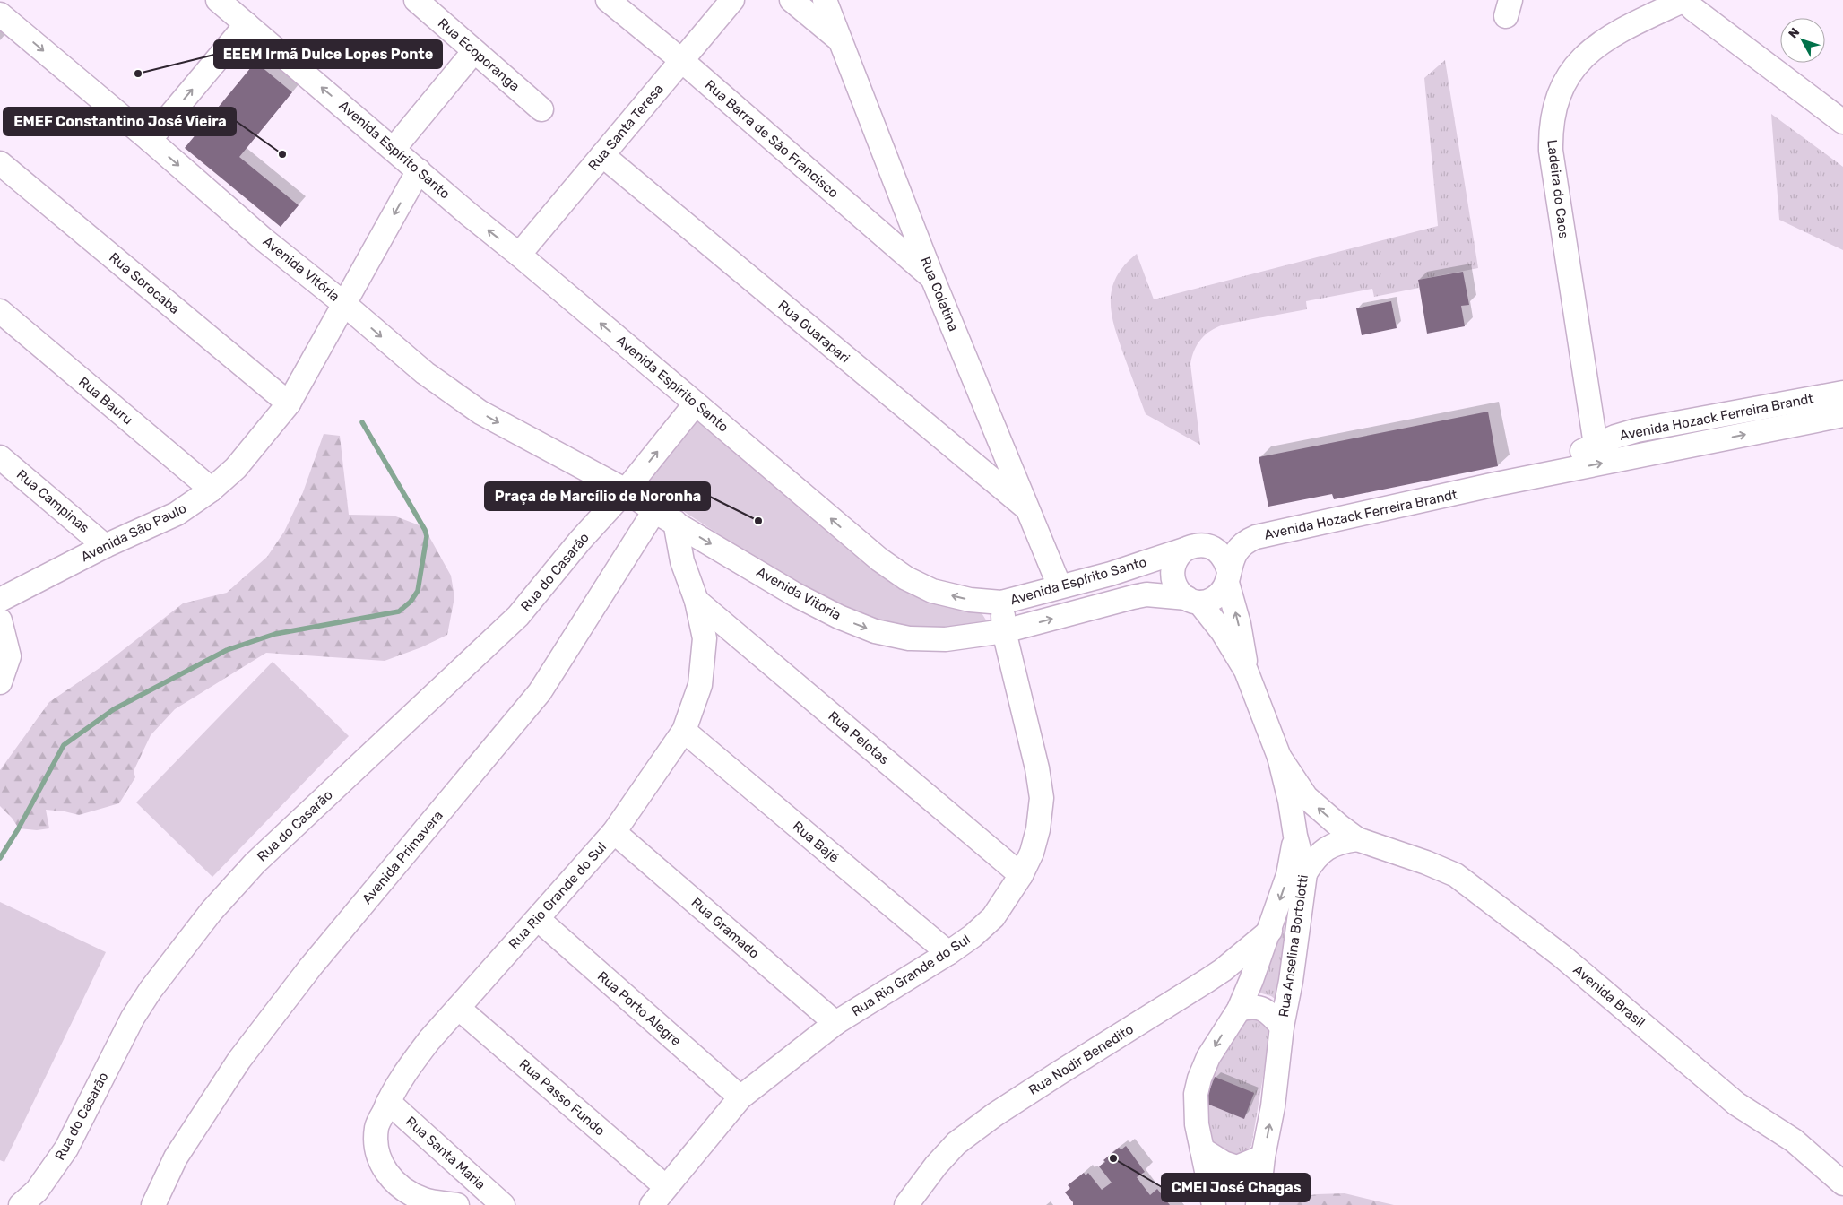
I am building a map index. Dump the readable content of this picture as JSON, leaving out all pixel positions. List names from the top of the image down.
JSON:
{
  "streets": {
    "street": [
      "Rua Ecoporanga",
      "Rua Santa Teresa",
      "Rua Barra de São Francisco",
      "Avenida Espírito Santo",
      "Ladeira do Caos",
      "Avenida Vitória",
      "Rua Sorocaba",
      "Rua Colatina",
      "Rua Guarapari",
      "Rua Bauru",
      "Avenida Hozack Ferreira Brandt",
      "Rua Campinas",
      "Avenida São Paulo",
      "Rua do Casarão",
      "Rua Pelotas",
      "Rua Bajé",
      "Avenida Primavera",
      "Rua Rio Grande do Sul",
      "Rua Gramado",
      "Rua Anselina Bortolotti",
      "Avenida Brasil",
      "Rua Porto Alegre",
      "Rua Nodir Benedito",
      "Rua Passo Fundo",
      "Rua Santa Maria"
    ]
  },
  "crossings": [
    ["Rua Santa Teresa", "Rua Barra de São Francisco"],
    ["Rua Santa Teresa", "Avenida Espírito Santo"],
    ["Rua Santa Teresa", "Rua Guarapari"],
    ["Rua Barra de São Francisco", "Rua Colatina"],
    ["Avenida Espírito Santo", "Avenida Vitória"],
    ["Avenida Espírito Santo", "Rua Colatina"],
    ["Avenida Espírito Santo", "Avenida Hozack Ferreira Brandt"],
    ["Avenida Espírito Santo", "Avenida São Paulo"],
    ["Ladeira do Caos", "Avenida Hozack Ferreira Brandt"],
    ["Avenida Vitória", "Avenida Hozack Ferreira Brandt"],
    ["Avenida Vitória", "Avenida São Paulo"],
    ["Avenida Vitória", "Rua do Casarão"],
    ["Avenida Vitória", "Avenida Primavera"],
    ["Avenida Vitória", "Rua Rio Grande do Sul"],
    ["Rua Sorocaba", "Avenida São Paulo"],
    ["Rua Colatina", "Rua Guarapari"],
    ["Rua Bauru", "Avenida São Paulo"],
    ["Rua Campinas", "Avenida São Paulo"],
    ["Rua Pelotas", "Rua Rio Grande do Sul"],
    ["Rua Bajé", "Rua Rio Grande do Sul"],
    ["Rua Rio Grande do Sul", "Rua Gramado"],
    ["Rua Rio Grande do Sul", "Rua Porto Alegre"],
    ["Rua Rio Grande do Sul", "Rua Passo Fundo"],
    ["Rua Rio Grande do Sul", "Rua Santa Maria"],
    ["Rua Anselina Bortolotti", "Rua Nodir Benedito"]
  ],
  "one_way": ["Avenida Espírito Santo", "Avenida Vitória"],
  "places": [
    "EEEM Irmã Dulce Lopes Ponte",
    "EMEF Constantino José Vieira",
    "Praça de Marcílio de Noronha",
    "CMEI José Chagas"
  ],
  "north": "top left"
}
